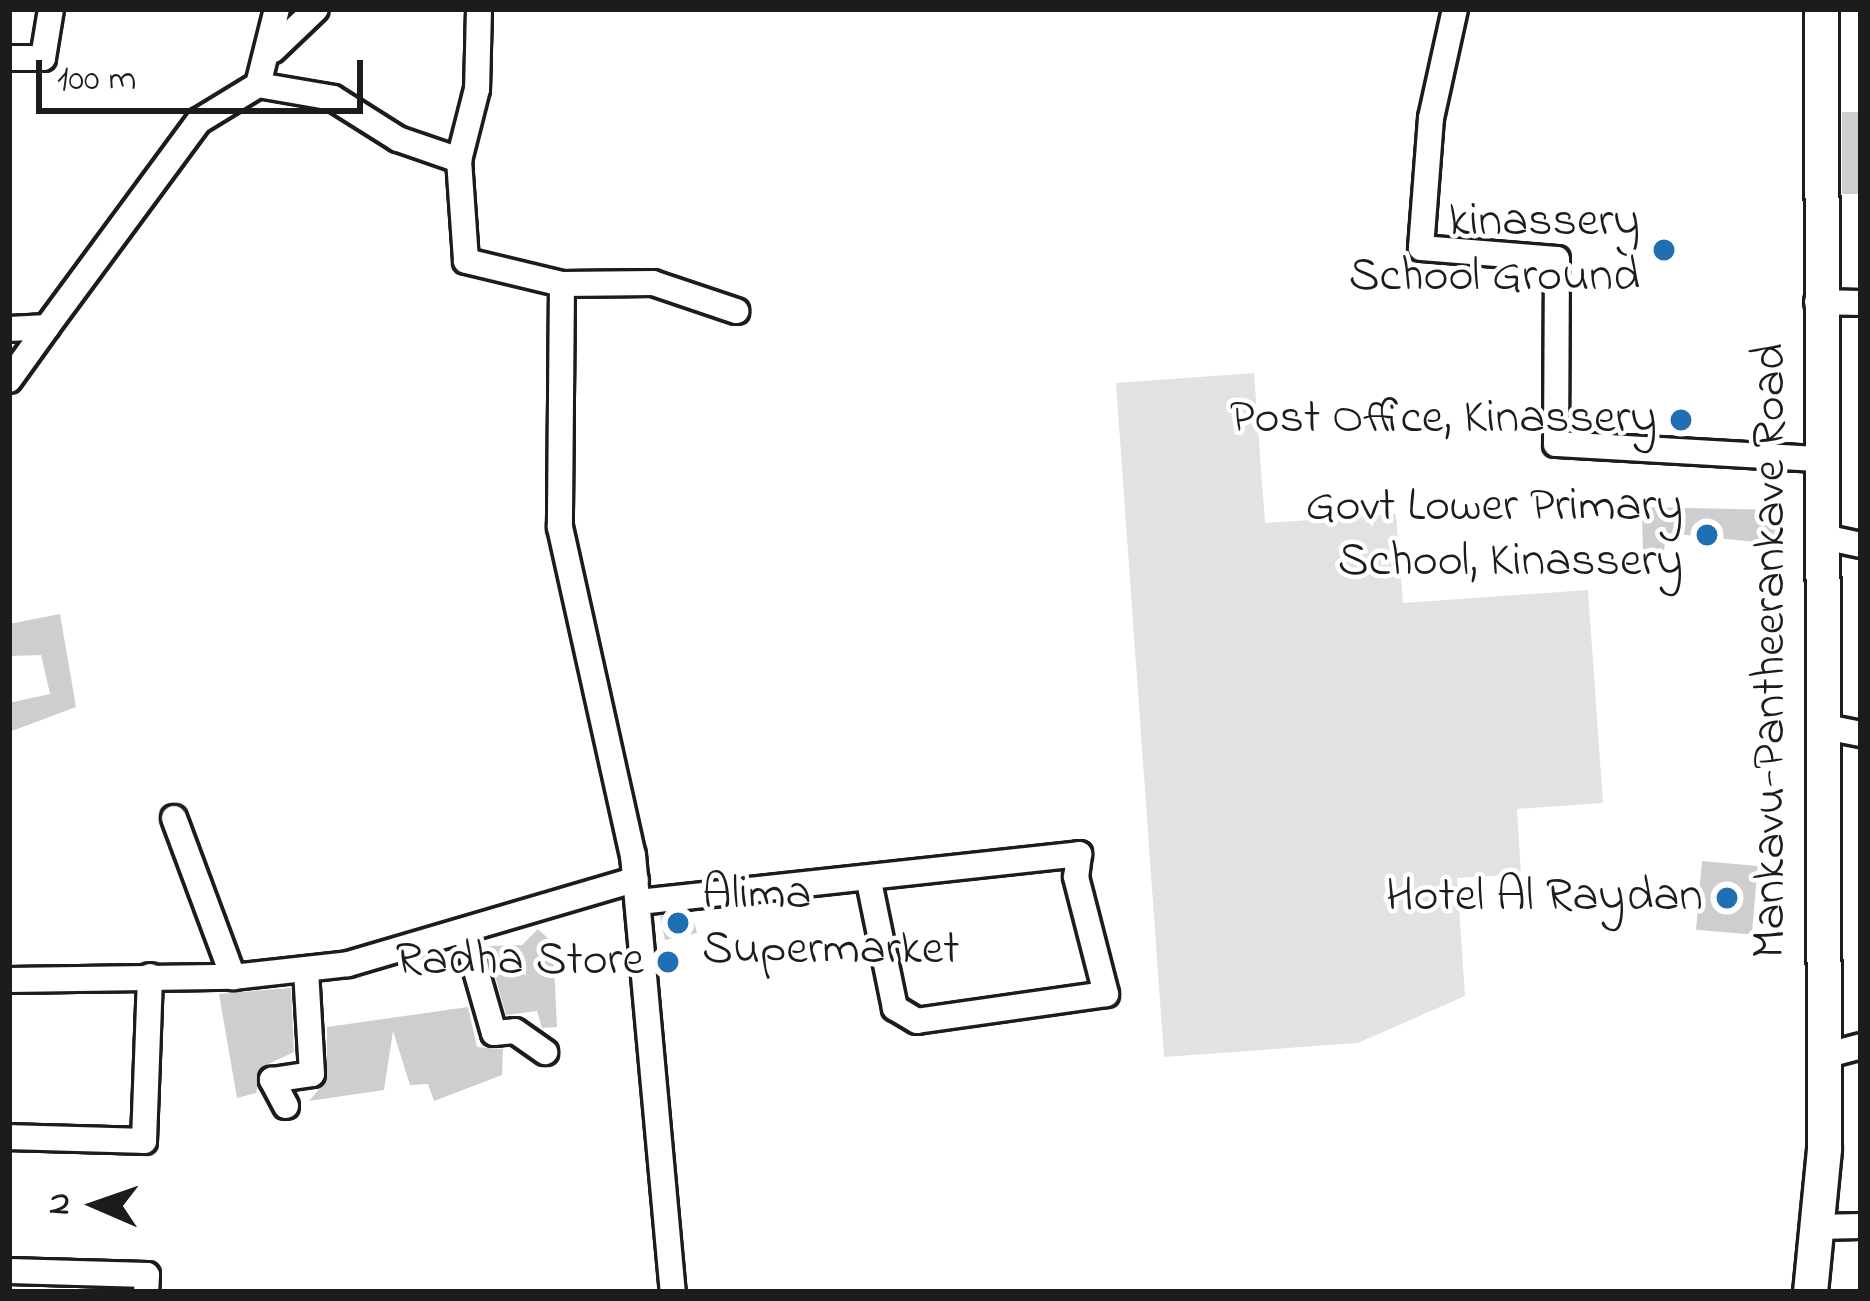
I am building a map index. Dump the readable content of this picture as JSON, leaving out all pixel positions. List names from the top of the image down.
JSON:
{
  "streets": {
    "main road": ["Mankavu-Pantheerankave Road"]
  },
  "places": [
    "kinassery School Ground",
    "Post Office, Kinassery",
    "Govt Lower Primary School, Kinassery",
    "Hotel Al Raydan",
    "Alima Supermarket",
    "Radha Store"
  ],
  "scale_bar": "100 m",
  "north": "left"
}
